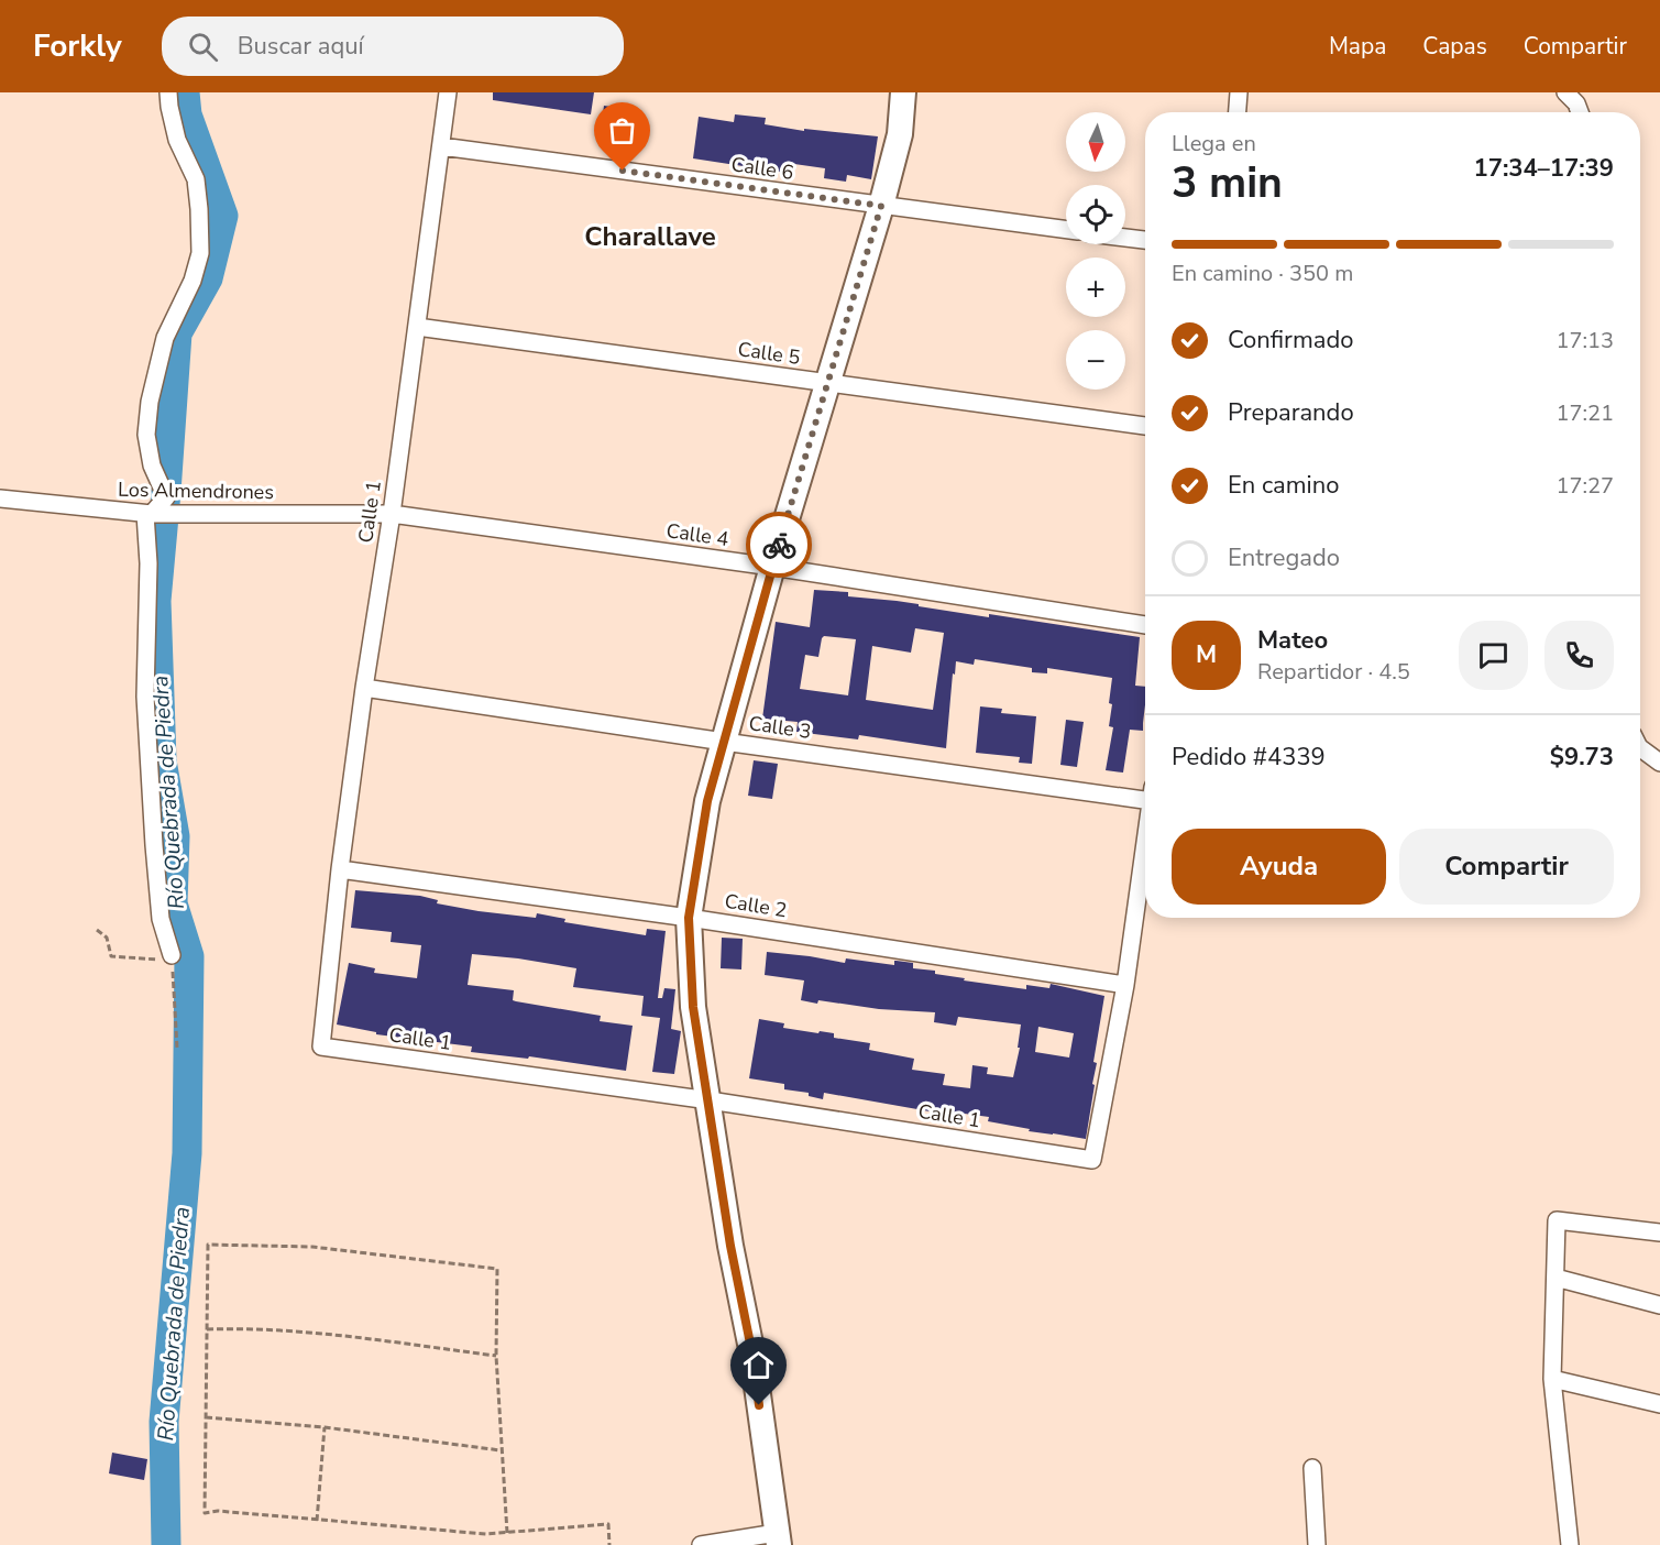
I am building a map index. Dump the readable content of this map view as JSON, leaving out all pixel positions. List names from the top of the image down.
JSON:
{
  "streets": {
    "street": [
      "Calle 6",
      "Calle 5",
      "Los Almendrones",
      "Calle 1",
      "Calle 4",
      "Calle 3",
      "Calle 2"
    ]
  },
  "crossings": [
    ["Calle 6", "Calle 1"],
    ["Calle 5", "Calle 1"],
    ["Los Almendrones", "Calle 1"],
    ["Los Almendrones", "Calle 4"],
    ["Calle 1", "Calle 4"],
    ["Calle 1", "Calle 3"],
    ["Calle 1", "Calle 2"]
  ],
  "districts": ["Charallave"],
  "water": ["Río Quebrada de Piedra"],
  "north": "bottom",
  "page": {
    "header": "Forkly",
    "search": "Buscar aquí",
    "nav": ["Mapa", "Capas", "Compartir"],
    "map_buttons": ["+", "−"],
    "heading": ["3 min", "Llega en", "17:34–17:39"],
    "panel": [
      "Mateo",
      "Repartidor · 4.5",
      "Pedido #4339",
      "$9.73"
    ],
    "bar": "En camino · 350 m",
    "list": [
      ["Confirmado", "17:13"],
      ["Preparando", "17:21"],
      ["En camino", "17:27"],
      "Entregado"
    ],
    "round": "M",
    "buttons": ["Ayuda", "Compartir"]
  }
}
